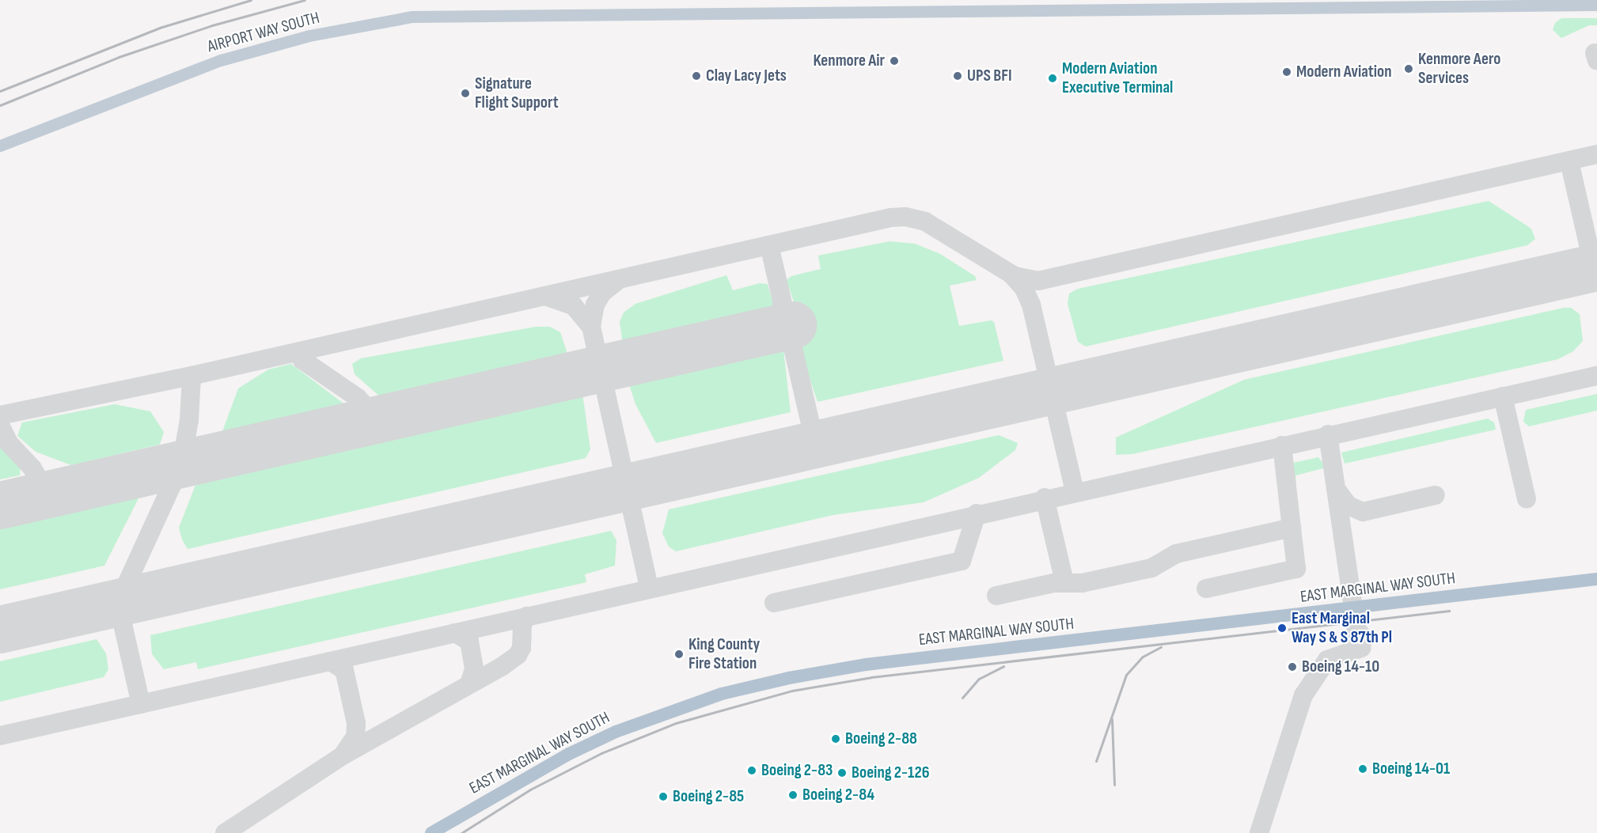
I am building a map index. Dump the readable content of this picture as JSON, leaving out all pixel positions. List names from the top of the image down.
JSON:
{
  "streets": {
    "main road": ["AIRPORT WAY SOUTH", "EAST MARGINAL WAY SOUTH"]
  },
  "places": [
    "Kenmore Air",
    "Kenmore Aero Services",
    "Modern Aviation",
    "Clay Lacy Jets",
    "UPS BFI",
    "Modern Aviation Executive Terminal",
    "Signature Flight Support",
    "East Marginal Way S & S 87th Pl",
    "King County Fire Station",
    "Boeing 14-10",
    "Boeing 2-88",
    "Boeing 14-01",
    "Boeing 2-83",
    "Boeing 2-126",
    "Boeing 2-84",
    "Boeing 2-85"
  ]
}
